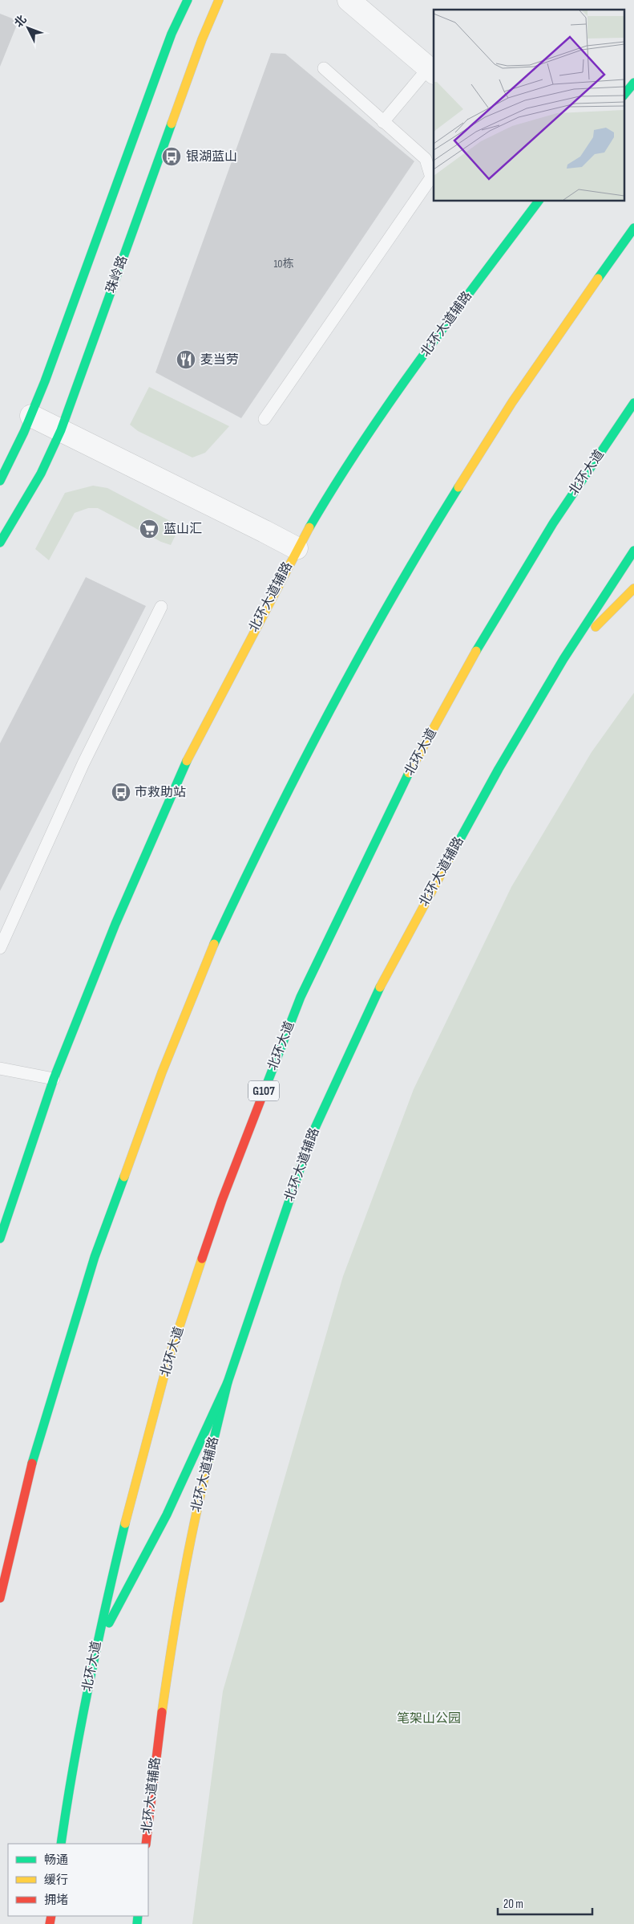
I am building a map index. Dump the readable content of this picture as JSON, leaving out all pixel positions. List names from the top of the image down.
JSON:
{
  "streets": {
    "main road": [
      "珠岭路",
      "北环大道辅路",
      "北环大道",
      "G107"
    ]
  },
  "parks": ["笔架山公园"],
  "places": {
    "bus stop": ["银湖蓝山", "市救助站"],
    "restaurant": ["麦当劳"],
    "supermarket": ["蓝山汇"]
  },
  "house_numbers": ["10栋"],
  "legend": ["畅通", "缓行", "拥堵"],
  "scale_bar": "20 m",
  "north": "top left"
}
